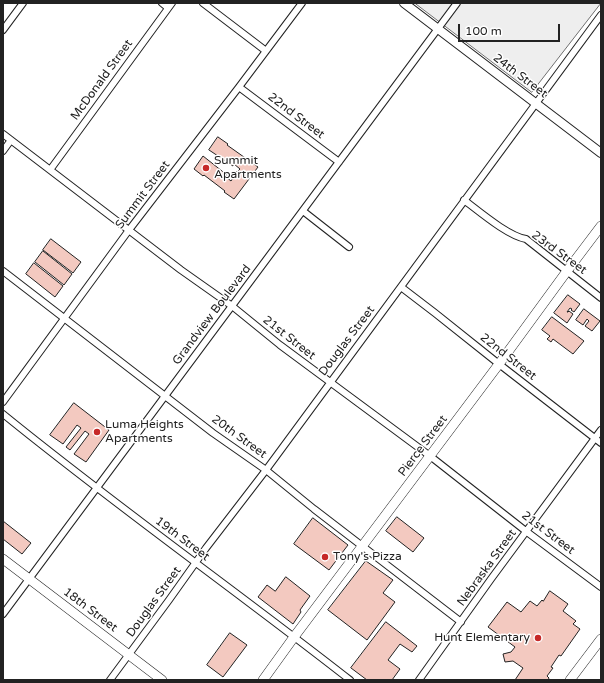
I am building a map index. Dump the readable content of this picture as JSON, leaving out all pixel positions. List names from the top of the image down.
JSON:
{
  "streets": {
    "main road": ["Pierce Street", "18th Street"],
    "street": [
      "24th Street",
      "McDonald Street",
      "22nd Street",
      "Summit Street",
      "23rd Street",
      "Grandview Boulevard",
      "21st Street",
      "Douglas Street",
      "20th Street",
      "19th Street",
      "Nebraska Street"
    ]
  },
  "crossings": [
    ["24th Street", "Grandview Boulevard"],
    ["24th Street", "Douglas Street"],
    ["McDonald Street", "21st Street"],
    ["22nd Street", "Summit Street"],
    ["22nd Street", "Grandview Boulevard"],
    ["22nd Street", "Douglas Street"],
    ["22nd Street", "Pierce Street"],
    ["22nd Street", "Nebraska Street"],
    ["Summit Street", "21st Street"],
    ["Summit Street", "20th Street"],
    ["23rd Street", "Douglas Street"],
    ["23rd Street", "Pierce Street"],
    ["Grandview Boulevard", "21st Street"],
    ["Grandview Boulevard", "20th Street"],
    ["Grandview Boulevard", "19th Street"],
    ["Grandview Boulevard", "18th Street"],
    ["21st Street", "Douglas Street"],
    ["21st Street", "Pierce Street"],
    ["21st Street", "Nebraska Street"],
    ["Douglas Street", "20th Street"],
    ["Douglas Street", "19th Street"],
    ["Douglas Street", "18th Street"],
    ["20th Street", "Pierce Street"],
    ["20th Street", "Nebraska Street"],
    ["Pierce Street", "19th Street"]
  ],
  "places": [
    "Summit Apartments",
    "Luma Heights Apartments",
    "Tony's Pizza",
    "Hunt Elementary"
  ],
  "scale_bar": "100 m"
}
